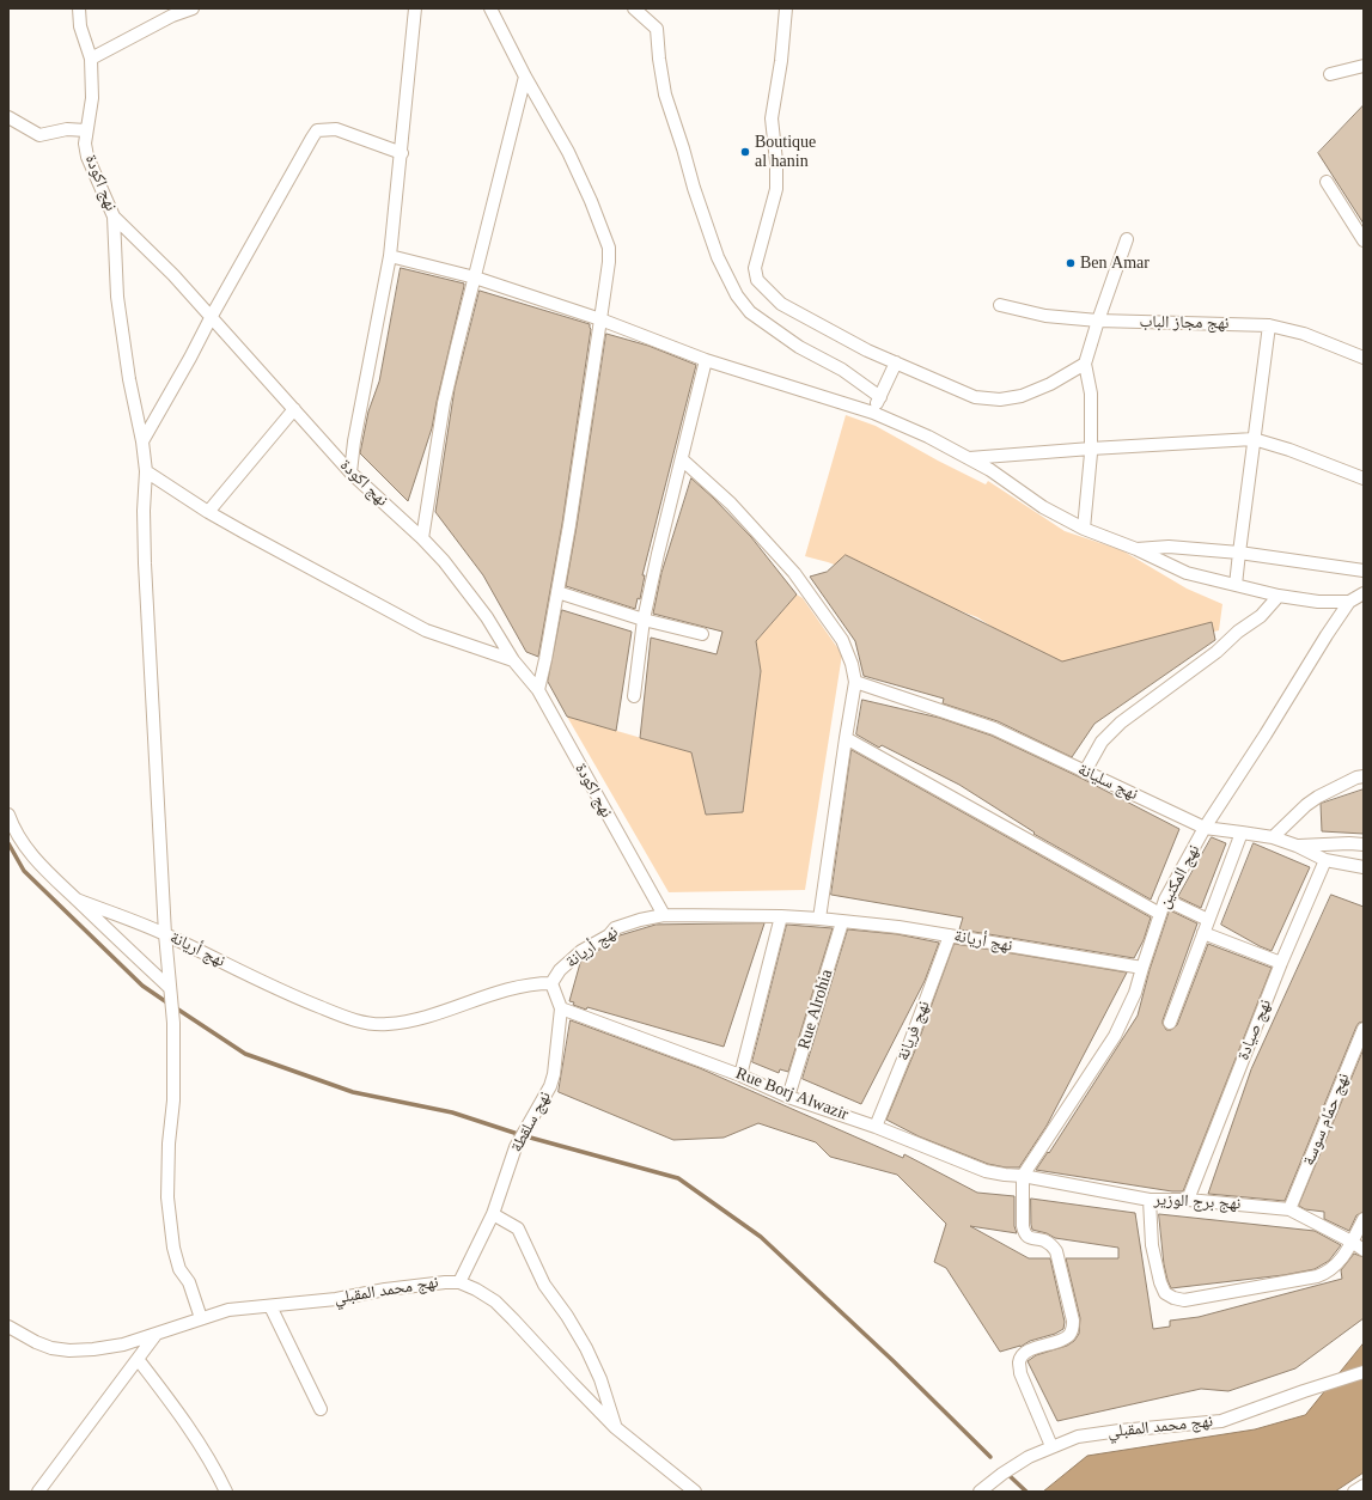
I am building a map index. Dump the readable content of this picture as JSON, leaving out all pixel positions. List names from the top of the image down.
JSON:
{
  "streets": {
    "street": [
      "نهج اكودة",
      "نهج مجاز الباب",
      "نهج سليانة",
      "نهج المكنين",
      "نهج أريانة",
      "Rue Alrohia",
      "نهج صيادة",
      "نهج فريانة",
      "Rue Borj Alwazir",
      "نهج حمّام سوسة",
      "نهج سلقطة",
      "نهج برج الوزير",
      "نهج محمد المقبلي"
    ]
  },
  "crossings": [
    ["نهج اكودة", "نهج أريانة"],
    ["نهج سليانة", "نهج المكنين"],
    ["نهج سليانة", "نهج صيادة"],
    ["نهج المكنين", "نهج أريانة"],
    ["نهج المكنين", "Rue Borj Alwazir"],
    ["نهج المكنين", "نهج برج الوزير"],
    ["نهج أريانة", "Rue Alrohia"],
    ["نهج أريانة", "نهج فريانة"],
    ["نهج أريانة", "نهج سلقطة"],
    ["Rue Alrohia", "Rue Borj Alwazir"],
    ["نهج صيادة", "نهج برج الوزير"],
    ["نهج فريانة", "Rue Borj Alwazir"],
    ["Rue Borj Alwazir", "نهج سلقطة"],
    ["Rue Borj Alwazir", "نهج برج الوزير"],
    ["نهج حمّام سوسة", "نهج برج الوزير"],
    ["نهج سلقطة", "نهج محمد المقبلي"]
  ],
  "places": ["Boutique al hanin", "Ben Amar"]
}
